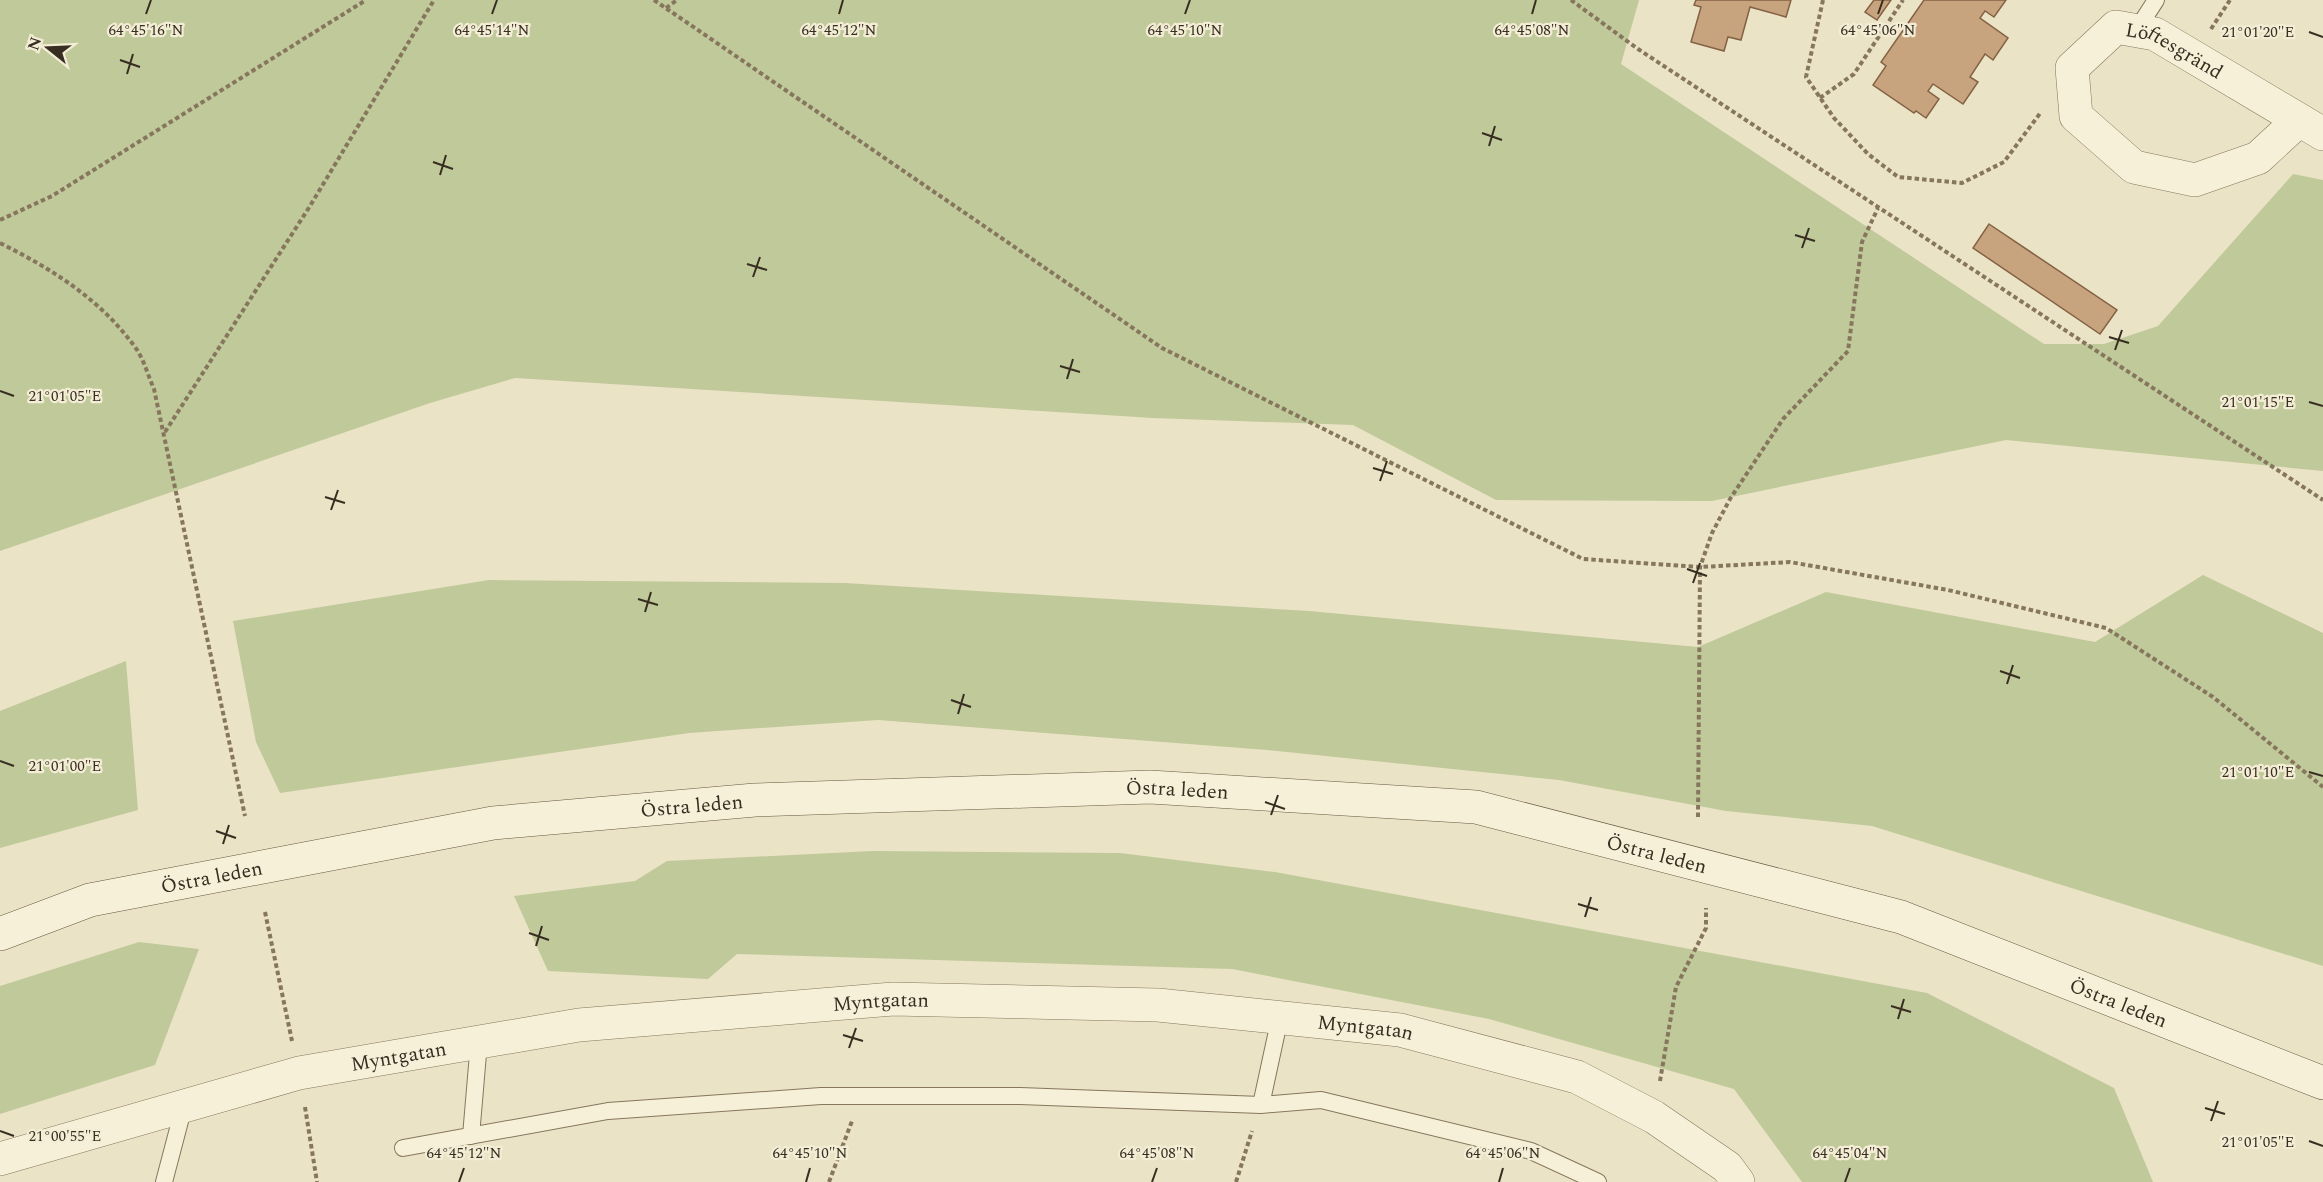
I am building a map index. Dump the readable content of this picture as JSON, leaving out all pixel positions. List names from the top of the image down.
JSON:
{
  "streets": {
    "street": ["Löftesgränd", "Östra leden", "Myntgatan"]
  },
  "north": "left",
  "coordinates": [
    "64°45'16\"N",
    "64°45'14\"N",
    "64°45'12\"N",
    "64°45'10\"N",
    "64°45'08\"N",
    "64°45'06\"N",
    "21°01'20\"E",
    "21°01'05\"E",
    "21°01'15\"E",
    "21°01'00\"E",
    "21°01'10\"E",
    "21°00'55\"E",
    "64°45'04\"N"
  ]
}
